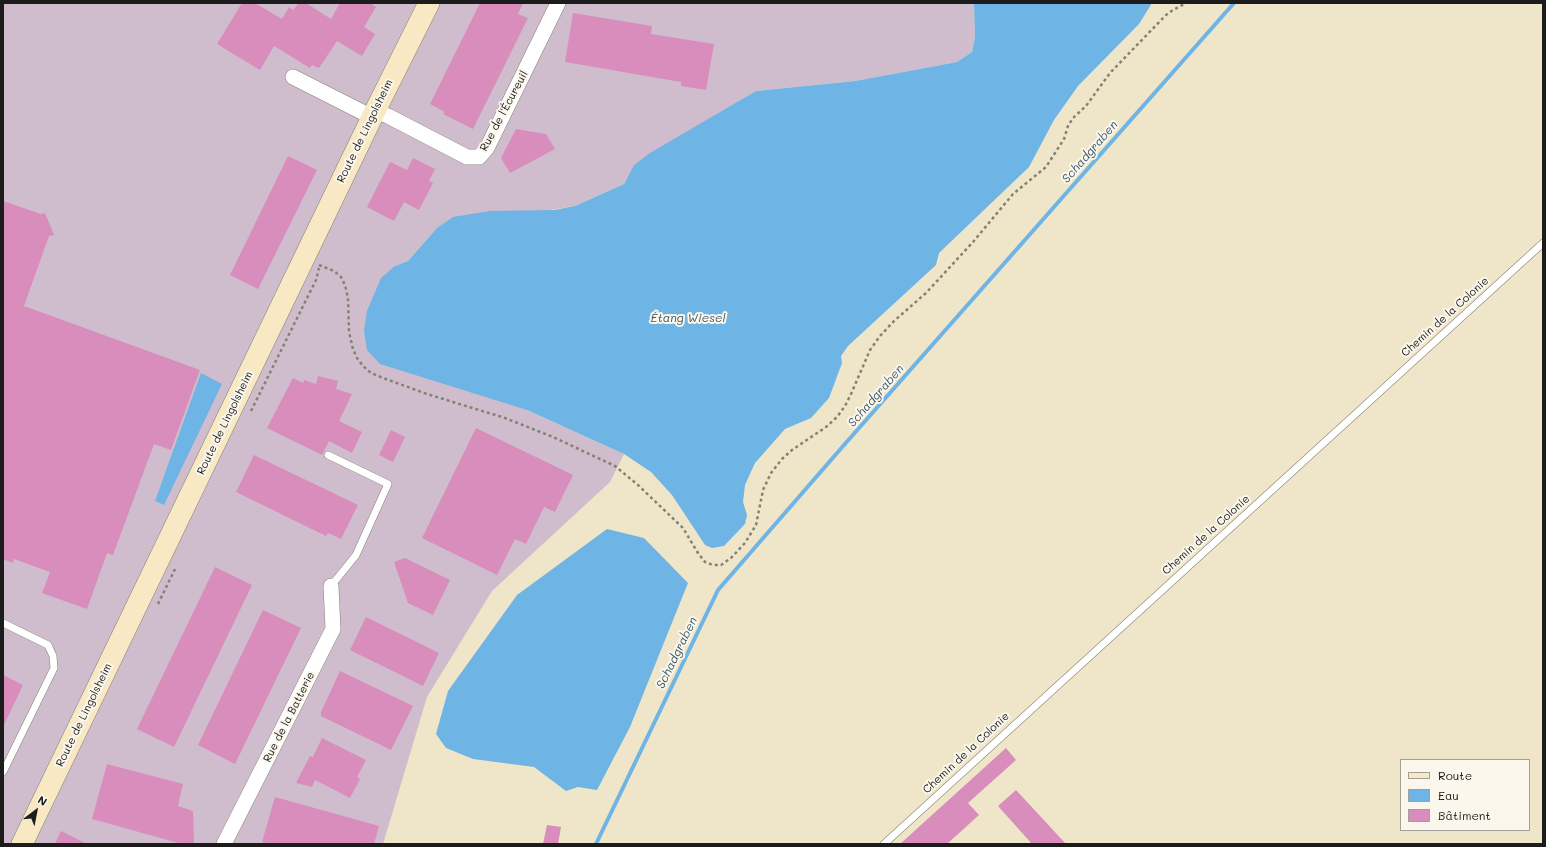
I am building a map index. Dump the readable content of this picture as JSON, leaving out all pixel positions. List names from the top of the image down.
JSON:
{
  "streets": {
    "main road": ["Route de Lingolsheim"],
    "street": ["Rue de l'Écureuil", "Rue de la Batterie"],
    "lane": ["Chemin de la Colonie"]
  },
  "crossings": [
    ["Rue de l'Écureuil", "Route de Lingolsheim"]
  ],
  "water": ["Schadgraben", "Étang Wiesel"],
  "legend": ["Route", "Eau", "Bâtiment"],
  "north": "top right"
}
